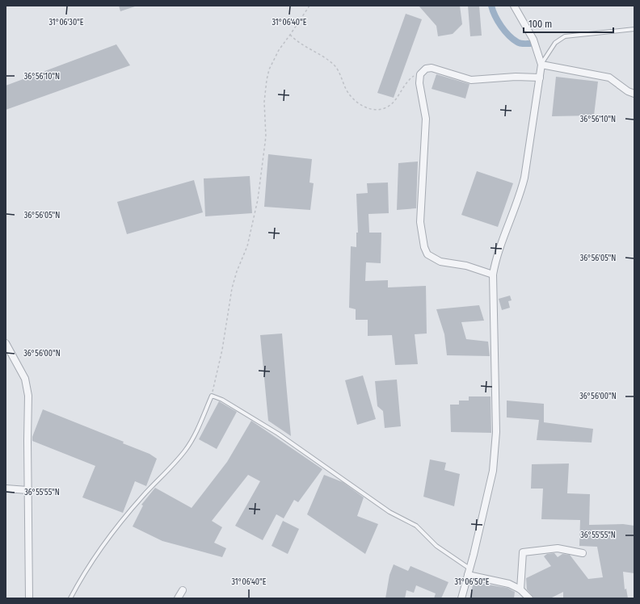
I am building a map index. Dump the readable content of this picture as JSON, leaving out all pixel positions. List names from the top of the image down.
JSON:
{
  "scale_bar": "100 m",
  "coordinates": [
    "31°06'30\"E",
    "31°06'40\"E",
    "36°56'10\"N",
    "36°56'05\"N",
    "36°56'00\"N",
    "36°55'55\"N",
    "31°06'50\"E"
  ]
}
